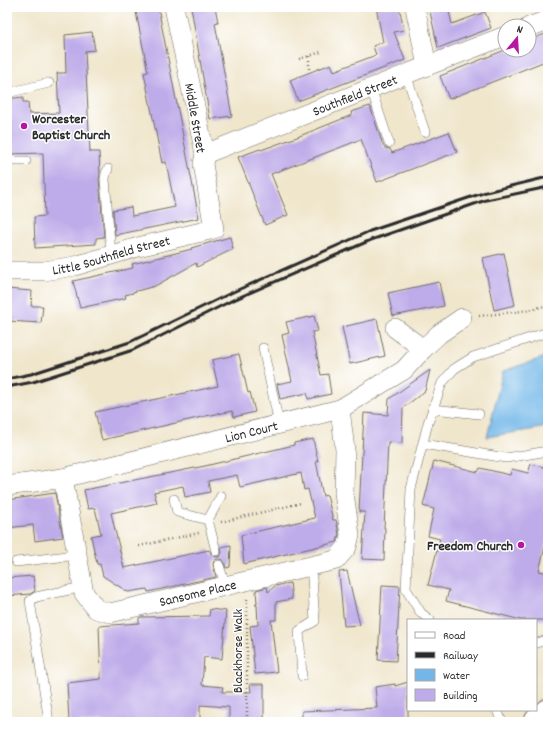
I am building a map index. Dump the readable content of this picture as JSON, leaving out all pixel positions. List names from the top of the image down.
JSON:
{
  "streets": {
    "street": [
      "Southfield Street",
      "Middle Street",
      "Little Southfield Street",
      "Lion Court",
      "Sansome Place"
    ],
    "path": ["Blackhorse Walk"]
  },
  "crossings": [
    ["Southfield Street", "Middle Street"],
    ["Middle Street", "Little Southfield Street"],
    ["Lion Court", "Sansome Place"],
    ["Sansome Place", "Blackhorse Walk"]
  ],
  "places": ["Worcester Baptist Church", "Freedom Church"],
  "legend": [
    "Road",
    "Railway",
    "Water",
    "Building"
  ],
  "north": "top"
}
